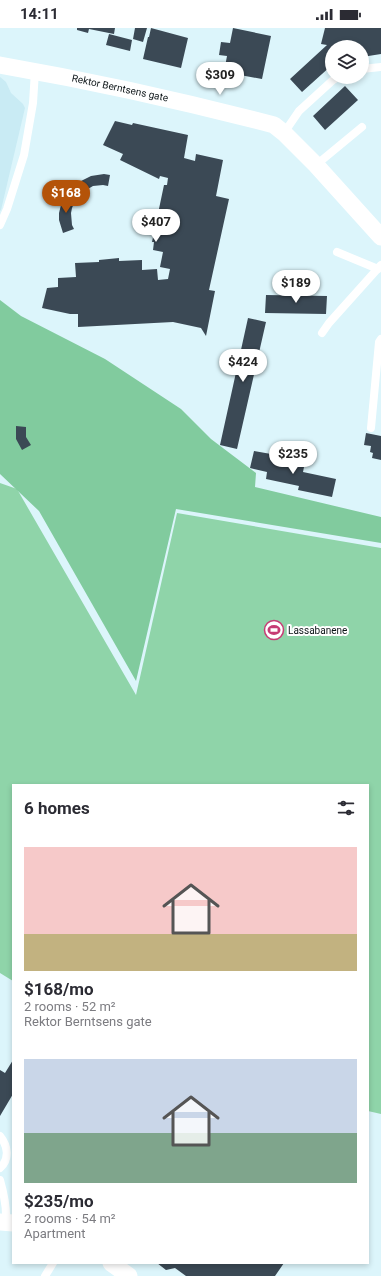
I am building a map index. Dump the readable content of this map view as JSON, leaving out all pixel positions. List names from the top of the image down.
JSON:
{
  "streets": {
    "street": ["Rektor Berntsens gate"]
  },
  "places": {
    "sports": ["Lassabanene"]
  },
  "page": {
    "status": "14:11",
    "price": [
      "$309",
      "$168",
      "$407",
      "$189",
      "$424",
      "$235"
    ],
    "heading": "6 homes",
    "list": [
      {
        "name": "$168/mo",
        "note": "2 rooms · 52 m² · Rektor Berntsens gate"
      },
      {
        "name": "$235/mo",
        "note": "2 rooms · 54 m² · Apartment"
      }
    ]
  }
}
